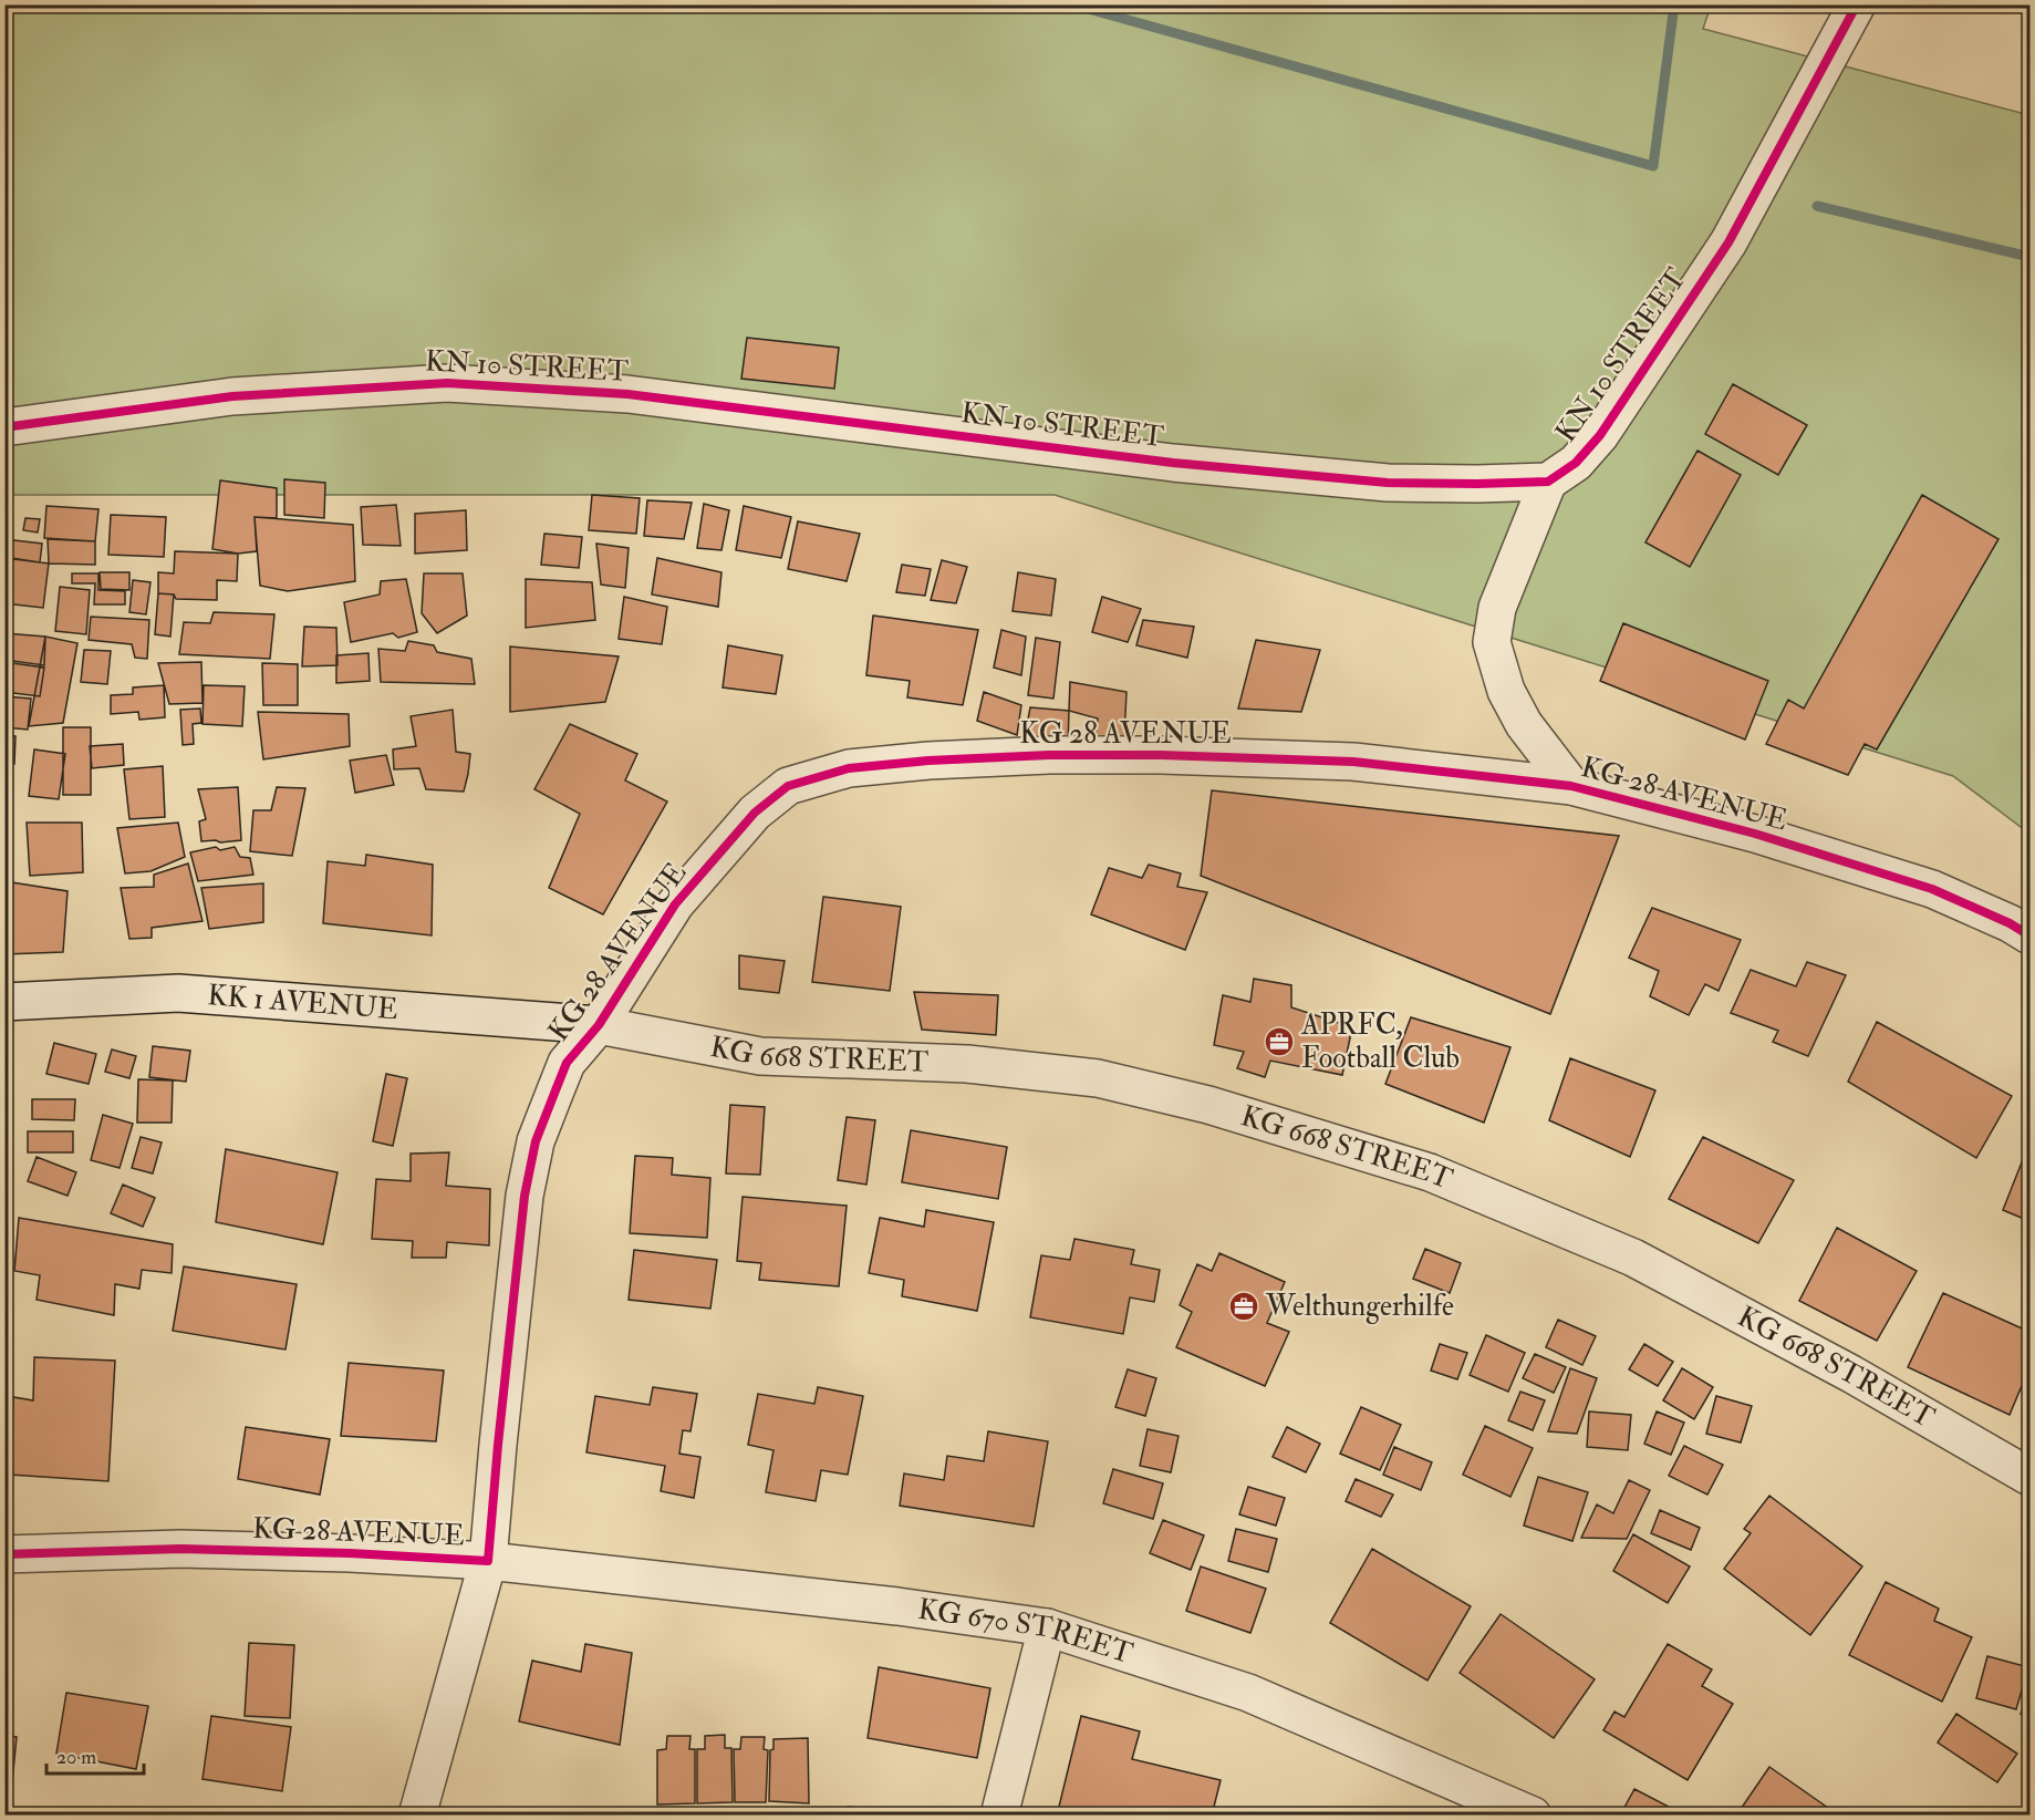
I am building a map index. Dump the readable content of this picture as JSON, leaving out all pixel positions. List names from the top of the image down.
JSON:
{
  "streets": {
    "street": [
      "KN 10 STREET",
      "KG 28 AVENUE",
      "KK 1 AVENUE",
      "KG 668 STREET",
      "KG 670 STREET"
    ]
  },
  "crossings": [
    ["KG 28 AVENUE", "KK 1 AVENUE"],
    ["KG 28 AVENUE", "KG 668 STREET"],
    ["KG 28 AVENUE", "KG 670 STREET"],
    ["KK 1 AVENUE", "KG 668 STREET"]
  ],
  "places": {
    "office": ["APRFC, Football Club", "Welthungerhilfe"]
  },
  "scale_bar": "20 m"
}
